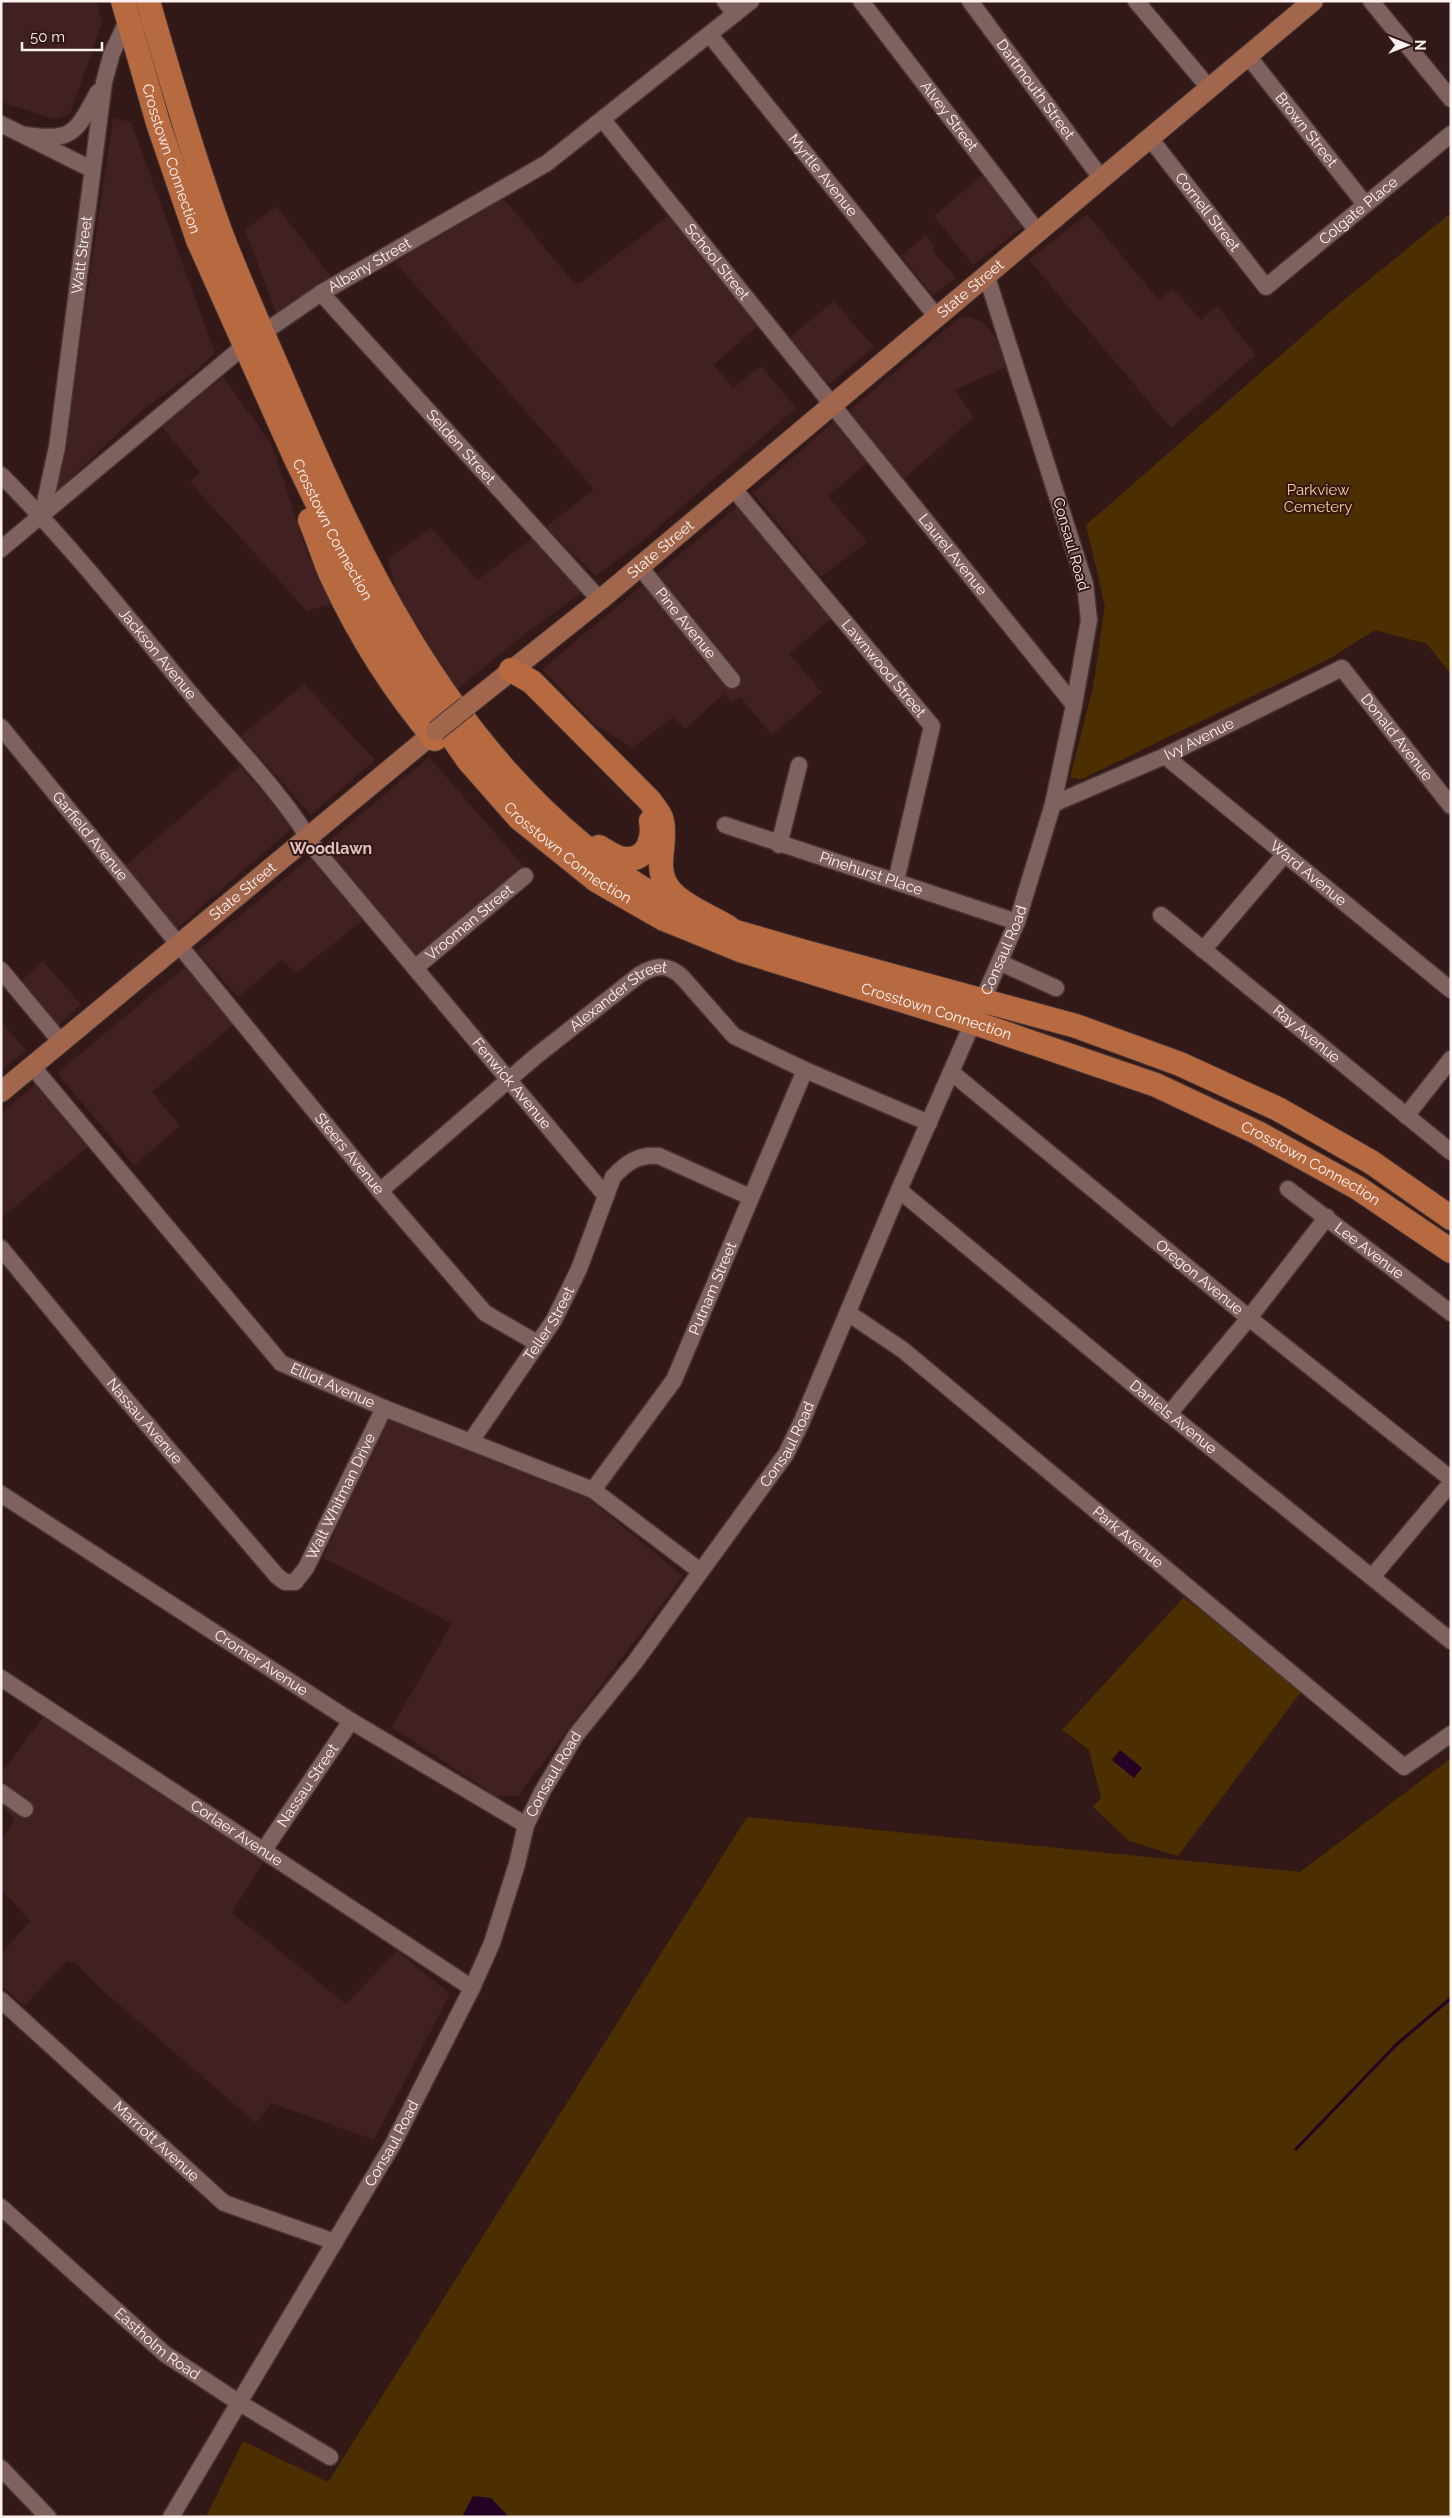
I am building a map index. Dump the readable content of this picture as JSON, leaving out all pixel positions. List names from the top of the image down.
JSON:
{
  "streets": {
    "highway": ["Crosstown Connection"],
    "main road": ["State Street"],
    "street": [
      "Dartmouth Street",
      "Alvey Street",
      "Brown Street",
      "Myrtle Avenue",
      "Colgate Place",
      "Cornell Street",
      "Watt Street",
      "School Street",
      "Albany Street",
      "Selden Street",
      "Consaul Road",
      "Laurel Avenue",
      "Pine Avenue",
      "Jackson Avenue",
      "Lawnwood Street",
      "Donald Avenue",
      "Ivy Avenue",
      "Garfield Avenue",
      "Pinehurst Place",
      "Ward Avenue",
      "Vrooman Street",
      "Alexander Street",
      "Ray Avenue",
      "Fenwick Avenue",
      "Steers Avenue",
      "Lee Avenue",
      "Oregon Avenue",
      "Putnam Street",
      "Teller Street",
      "Elliot Avenue",
      "Daniels Avenue",
      "Nassau Avenue",
      "Walt Whitman Drive",
      "Park Avenue",
      "Cromer Avenue",
      "Nassau Street",
      "Corlaer Avenue",
      "Marriott Avenue",
      "Eastholm Road"
    ]
  },
  "crossings": [
    ["Dartmouth Street", "State Street"],
    ["Alvey Street", "State Street"],
    ["Brown Street", "Colgate Place"],
    ["Brown Street", "State Street"],
    ["Crosstown Connection", "Watt Street"],
    ["Crosstown Connection", "Albany Street"],
    ["Crosstown Connection", "Consaul Road"],
    ["Myrtle Avenue", "Albany Street"],
    ["Myrtle Avenue", "State Street"],
    ["Colgate Place", "Cornell Street"],
    ["Cornell Street", "State Street"],
    ["Watt Street", "Albany Street"],
    ["Watt Street", "Jackson Avenue"],
    ["School Street", "Albany Street"],
    ["School Street", "State Street"],
    ["School Street", "Laurel Avenue"],
    ["Albany Street", "Selden Street"],
    ["Albany Street", "Jackson Avenue"],
    ["State Street", "Selden Street"],
    ["State Street", "Consaul Road"],
    ["State Street", "Laurel Avenue"],
    ["State Street", "Pine Avenue"],
    ["State Street", "Jackson Avenue"],
    ["State Street", "Lawnwood Street"],
    ["State Street", "Garfield Avenue"],
    ["State Street", "Fenwick Avenue"],
    ["State Street", "Steers Avenue"],
    ["State Street", "Elliot Avenue"],
    ["Consaul Road", "Laurel Avenue"],
    ["Consaul Road", "Ivy Avenue"],
    ["Consaul Road", "Pinehurst Place"],
    ["Consaul Road", "Alexander Street"],
    ["Consaul Road", "Oregon Avenue"],
    ["Consaul Road", "Elliot Avenue"],
    ["Consaul Road", "Daniels Avenue"],
    ["Consaul Road", "Park Avenue"],
    ["Consaul Road", "Cromer Avenue"],
    ["Consaul Road", "Corlaer Avenue"],
    ["Consaul Road", "Marriott Avenue"],
    ["Consaul Road", "Eastholm Road"],
    ["Jackson Avenue", "Fenwick Avenue"],
    ["Lawnwood Street", "Pinehurst Place"],
    ["Donald Avenue", "Ivy Avenue"],
    ["Ivy Avenue", "Ward Avenue"],
    ["Garfield Avenue", "Steers Avenue"],
    ["Vrooman Street", "Fenwick Avenue"],
    ["Alexander Street", "Fenwick Avenue"],
    ["Alexander Street", "Steers Avenue"],
    ["Alexander Street", "Putnam Street"],
    ["Fenwick Avenue", "Teller Street"],
    ["Steers Avenue", "Teller Street"],
    ["Putnam Street", "Elliot Avenue"],
    ["Teller Street", "Elliot Avenue"],
    ["Elliot Avenue", "Walt Whitman Drive"],
    ["Nassau Avenue", "Walt Whitman Drive"],
    ["Cromer Avenue", "Nassau Street"],
    ["Nassau Street", "Corlaer Avenue"]
  ],
  "districts": ["Woodlawn"],
  "parks": ["Parkview Cemetery"],
  "scale_bar": "50 m",
  "north": "right"
}
